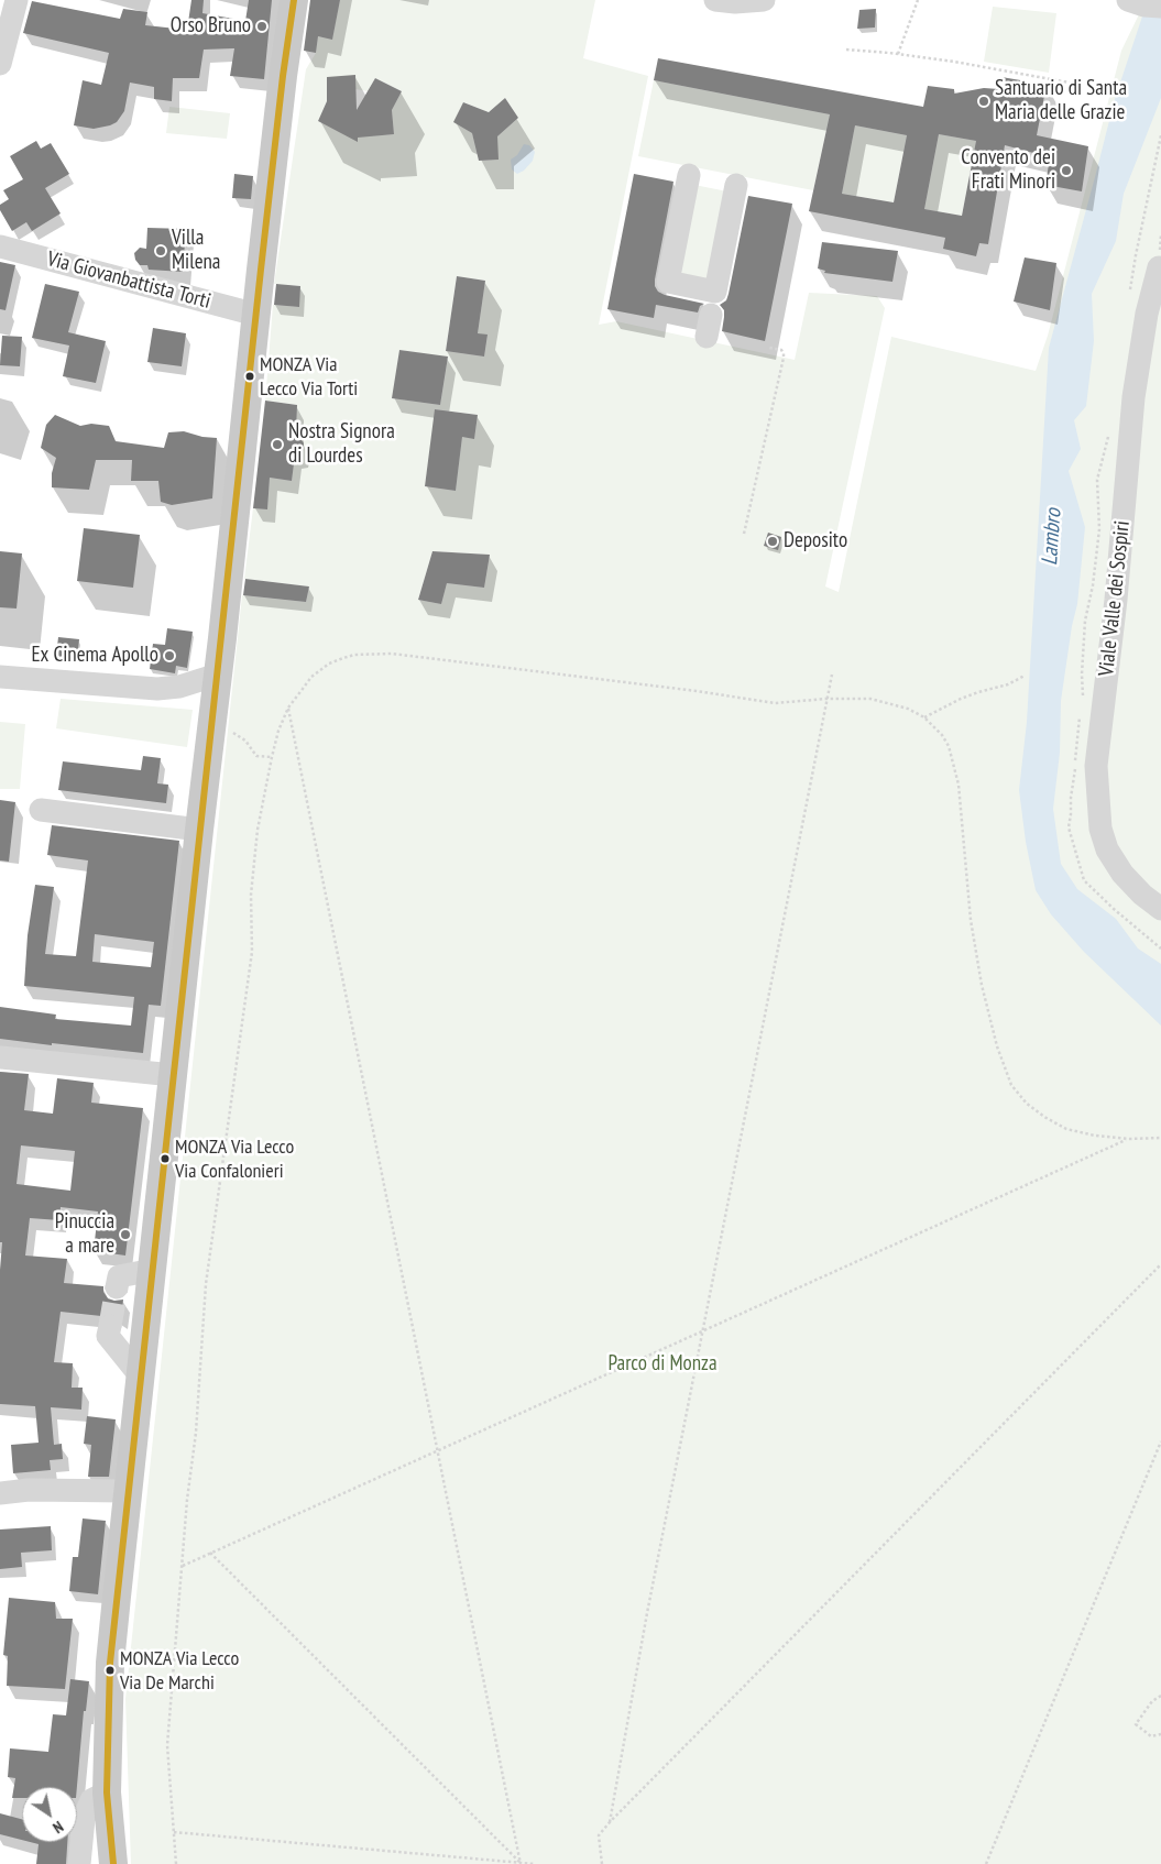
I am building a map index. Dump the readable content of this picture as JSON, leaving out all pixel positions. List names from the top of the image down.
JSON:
{
  "streets": {
    "street": ["Via Giovanbattista Torti", "Viale Valle dei Sospiri"]
  },
  "water": ["Lambro"],
  "parks": ["Parco di Monza"],
  "places": [
    "Orso Bruno",
    "Santuario di Santa Maria delle Grazie",
    "Convento dei Frati Minori",
    "Villa Milena",
    "MONZA Via Lecco Via Torti",
    "Nostra Signora di Lourdes",
    "Deposito",
    "Ex Cinema Apollo",
    "MONZA Via Lecco Via Confalonieri",
    "Pinuccia a mare",
    "MONZA Via Lecco Via De Marchi"
  ],
  "north": "bottom right"
}
